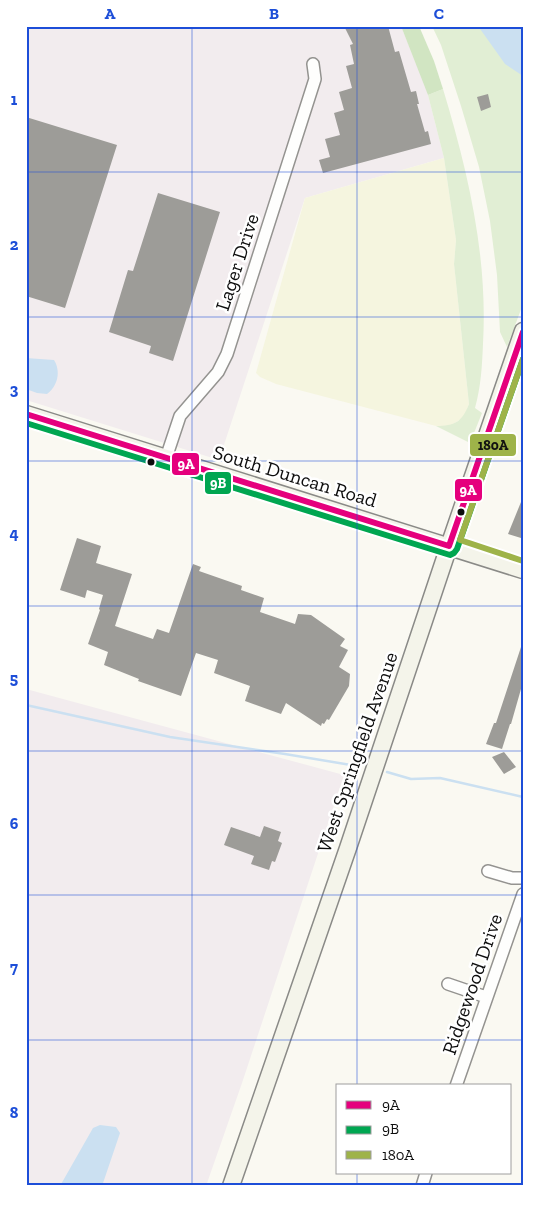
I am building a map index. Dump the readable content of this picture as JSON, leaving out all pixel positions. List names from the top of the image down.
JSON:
{
  "streets": {
    "main road": ["South Duncan Road", "West Springfield Avenue"],
    "street": ["Lager Drive", "Ridgewood Drive"]
  },
  "crossings": [
    ["Lager Drive", "South Duncan Road"],
    ["South Duncan Road", "West Springfield Avenue"]
  ],
  "lines": ["transit line 9A", "transit line 9B", "transit line 180A"],
  "legend": ["9A", "9B", "180A"],
  "grid": {
    "columns": ["A", "B", "C"],
    "rows": [
      "1",
      "2",
      "3",
      "4",
      "5",
      "6",
      "7",
      "8"
    ]
  }
}
